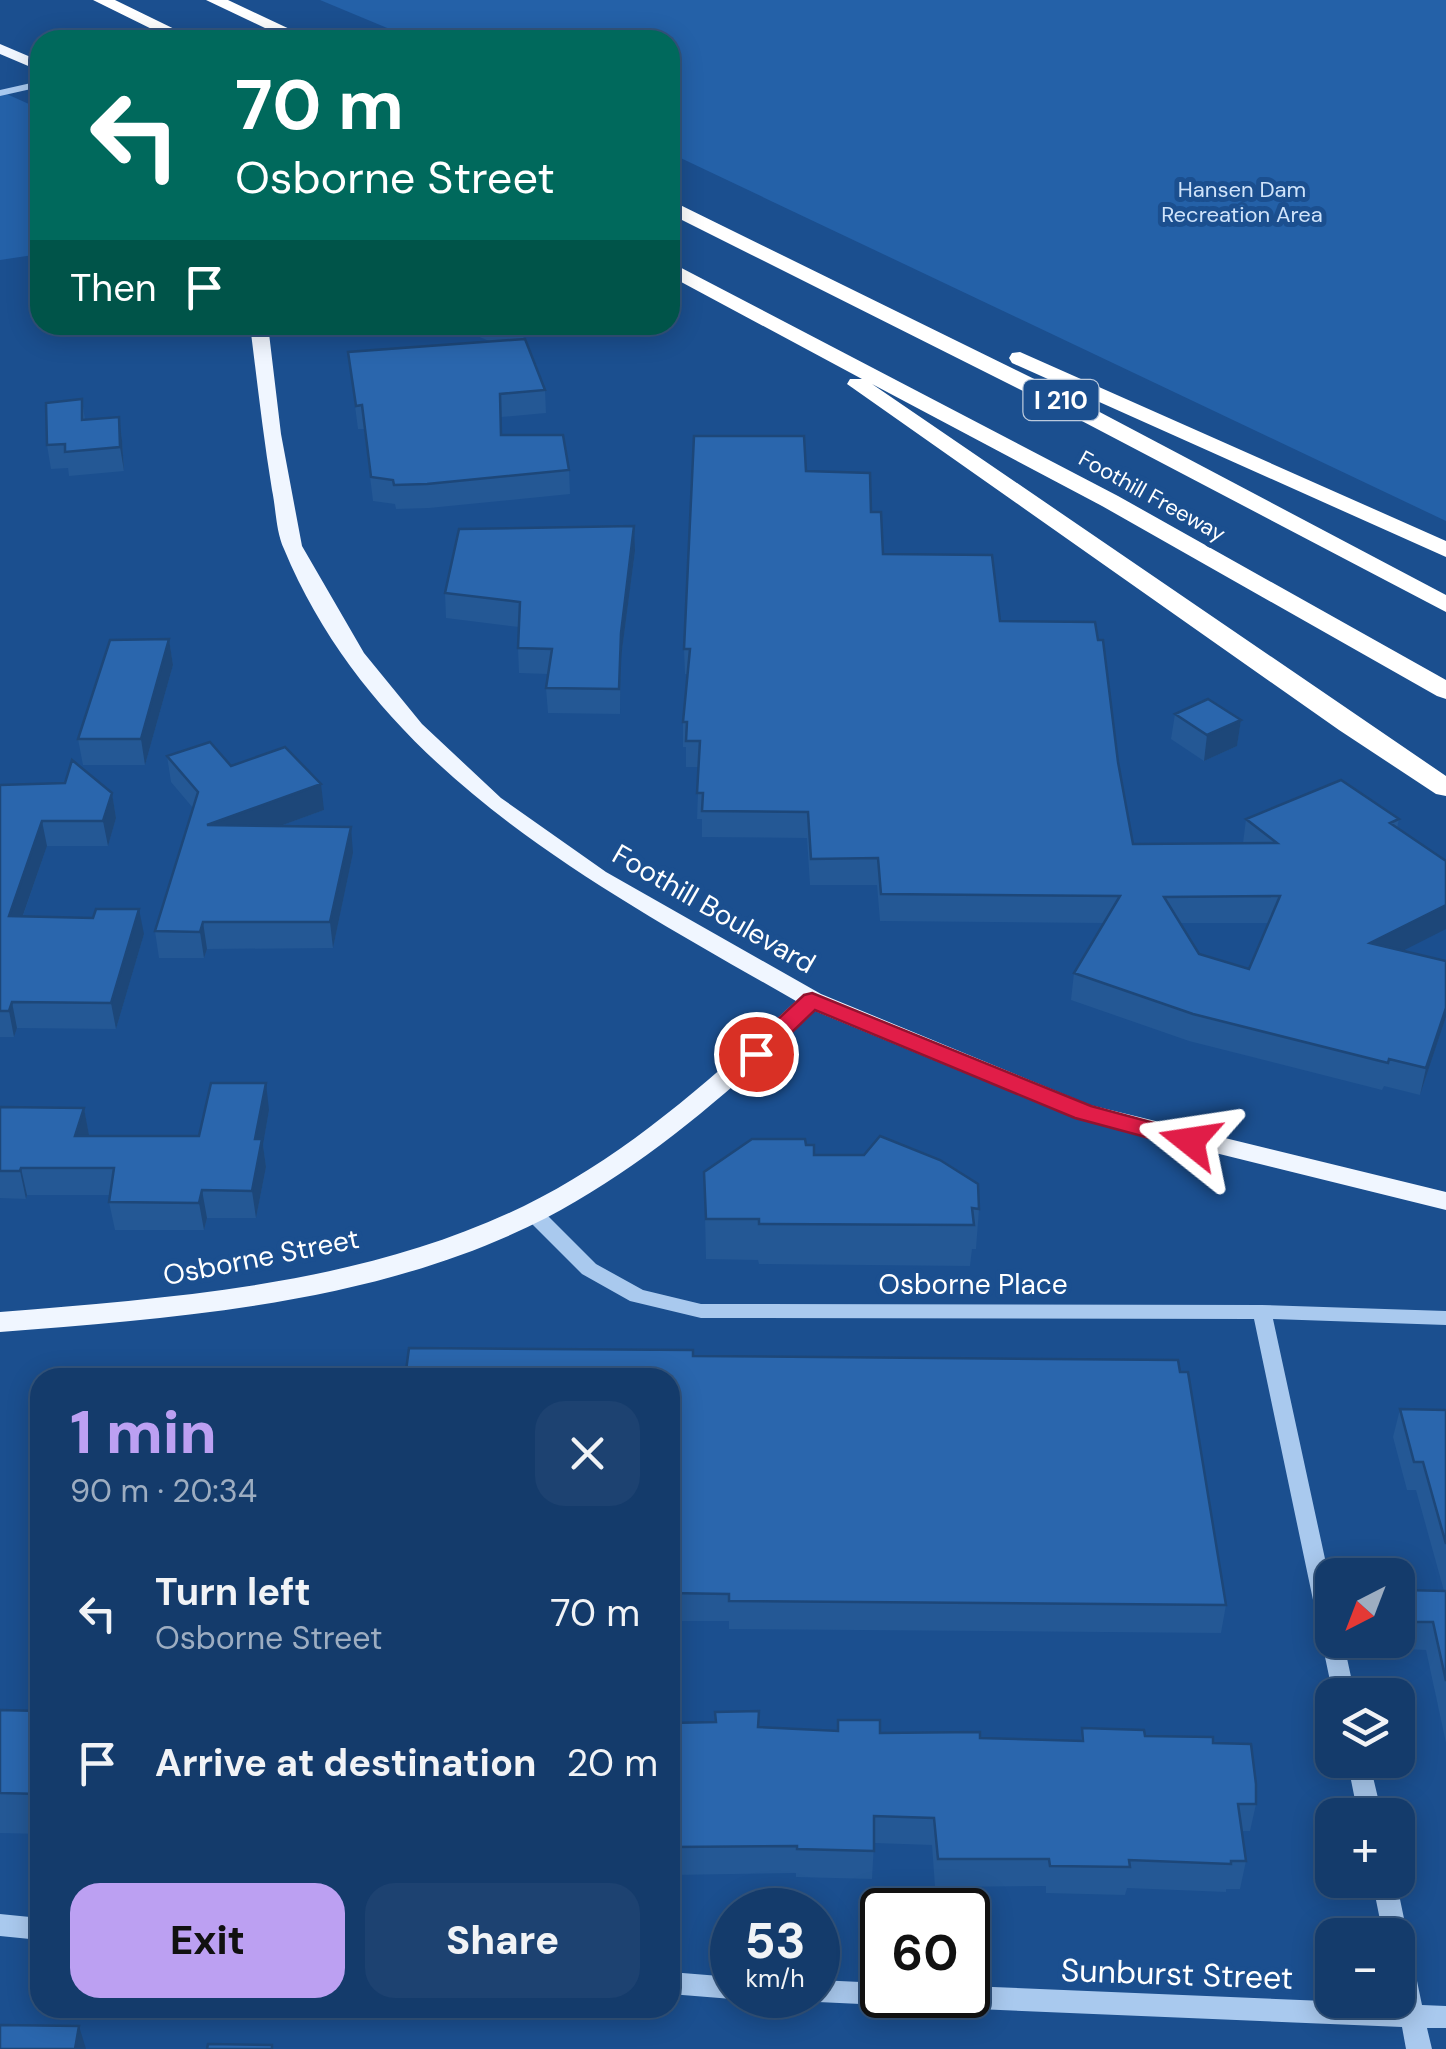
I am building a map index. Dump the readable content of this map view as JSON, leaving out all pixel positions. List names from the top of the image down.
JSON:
{
  "streets": {
    "highway": ["I 210", "Foothill Freeway"],
    "main road": ["Foothill Boulevard", "Osborne Street"],
    "street": ["Osborne Place", "Sunburst Street"]
  },
  "crossings": [
    ["Foothill Boulevard", "Osborne Street"],
    ["Osborne Street", "Osborne Place"]
  ],
  "parks": ["Hansen Dam Recreation Area"],
  "north": "bottom left",
  "page": {
    "turn": ["70 m", "Osborne Street"],
    "then": "Then",
    "heading": ["1 min", "90 m · 20:34"],
    "list": [
      {
        "name": "Turn left",
        "note": "Osborne Street",
        "value": "70 m"
      },
      {
        "name": "Arrive at destination",
        "value": "20 m"
      }
    ],
    "map_buttons": ["+", "−"],
    "buttons": ["Exit", "Share"],
    "speed": "53 km/h",
    "limit": "60"
  }
}
